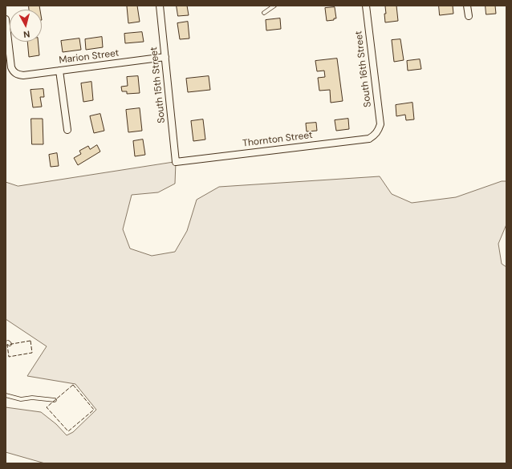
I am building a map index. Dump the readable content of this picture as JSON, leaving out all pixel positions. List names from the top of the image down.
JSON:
{
  "streets": {
    "street": [
      "Marion Street",
      "South 16th Street",
      "South 15th Street",
      "Thornton Street"
    ]
  },
  "crossings": [
    ["Marion Street", "South 15th Street"],
    ["South 16th Street", "Thornton Street"],
    ["South 15th Street", "Thornton Street"]
  ],
  "north": "bottom"
}
